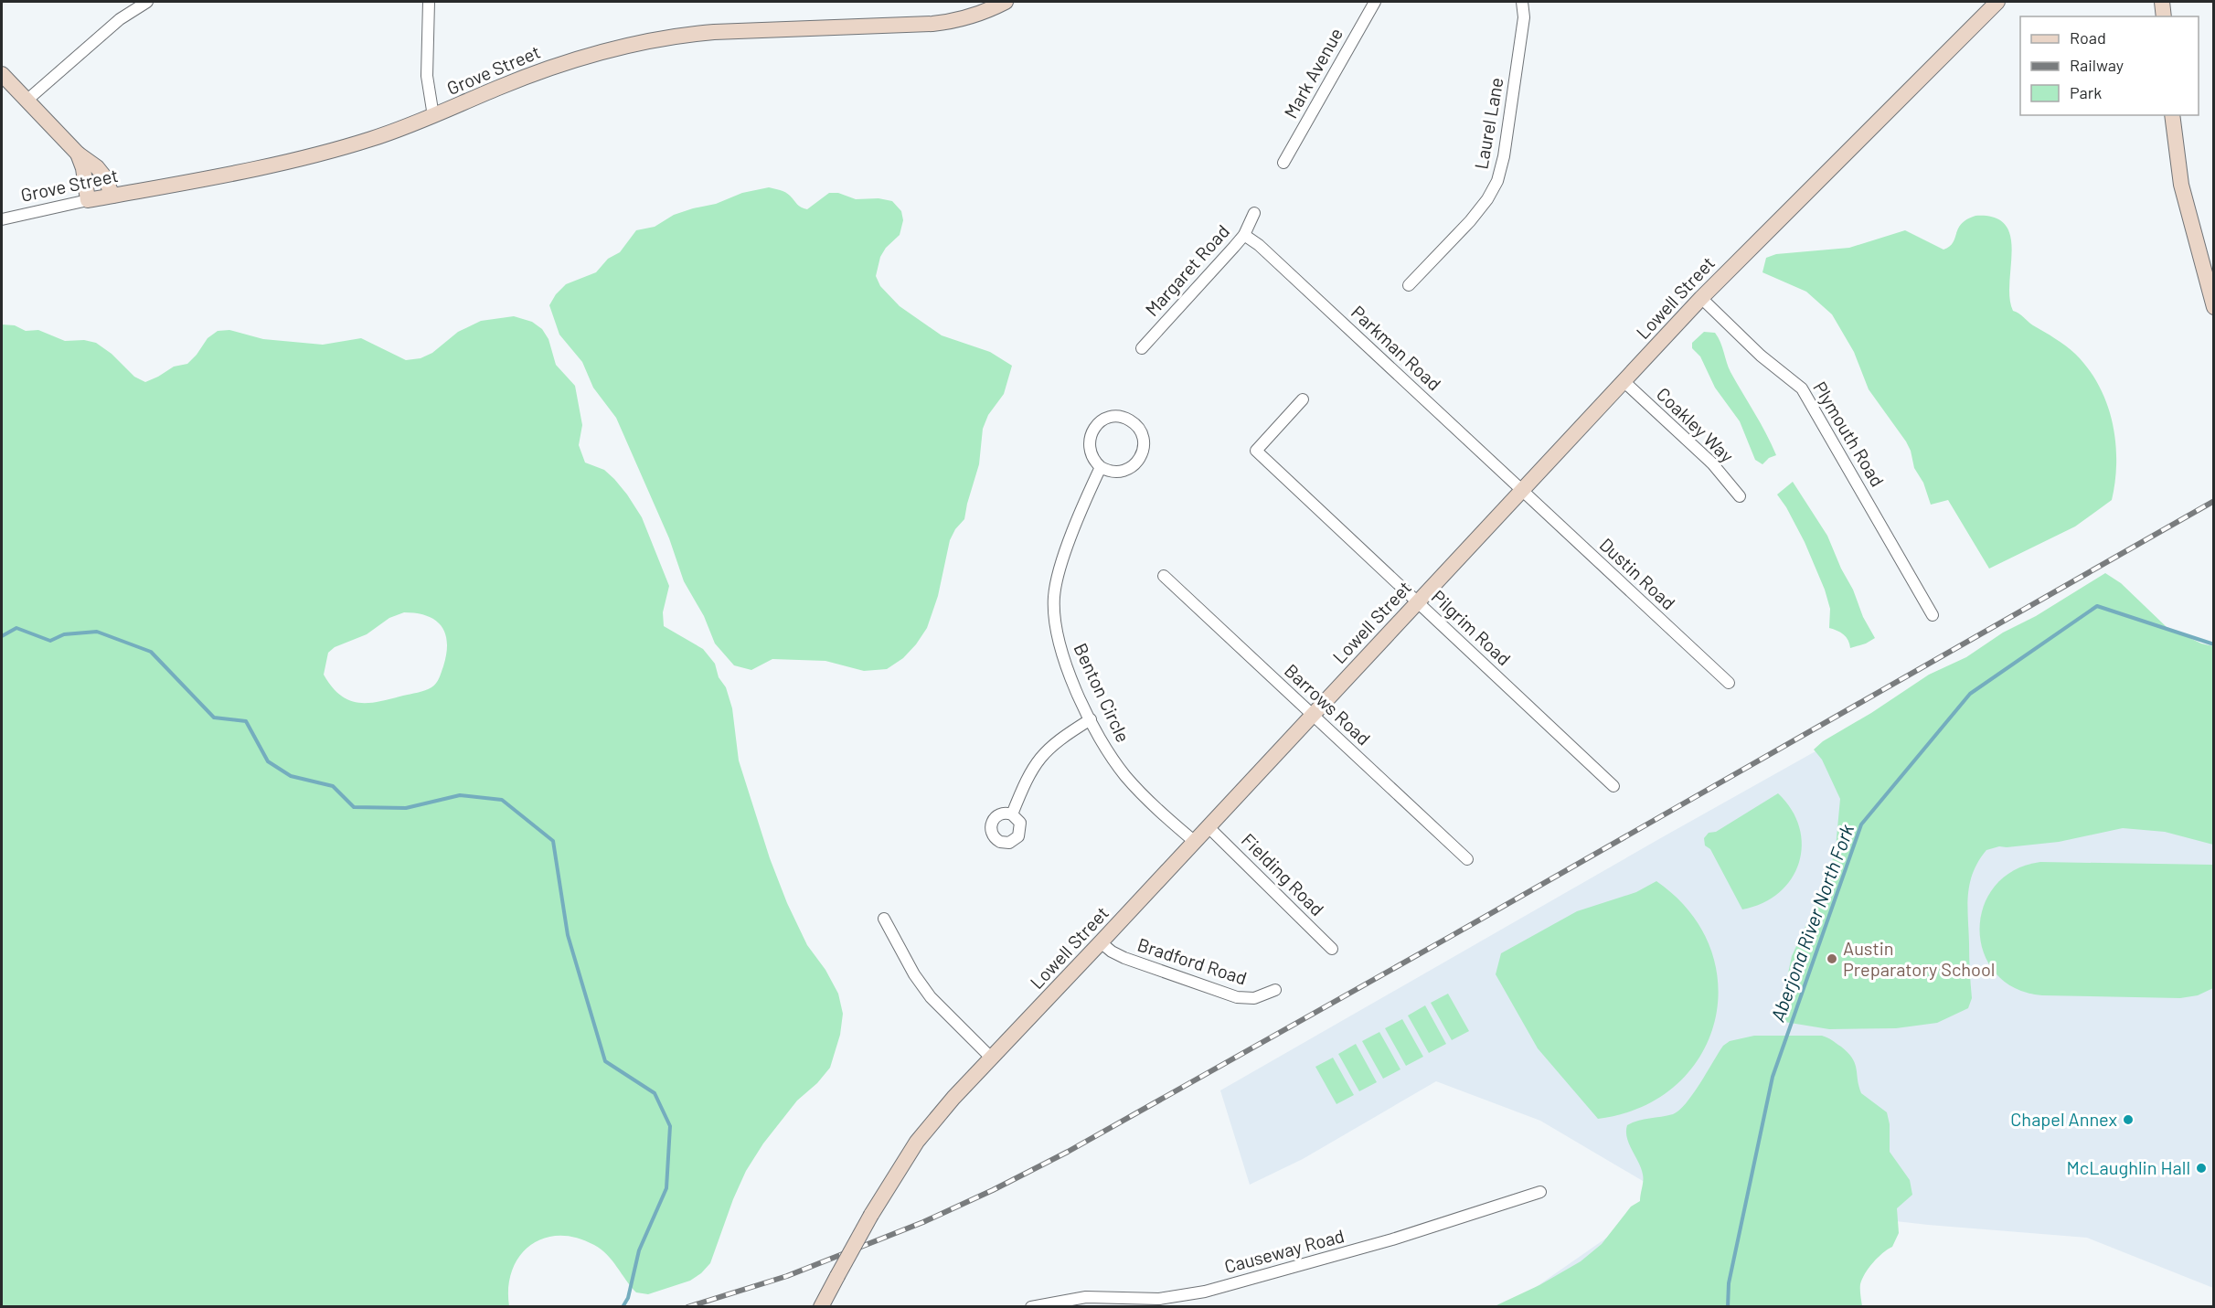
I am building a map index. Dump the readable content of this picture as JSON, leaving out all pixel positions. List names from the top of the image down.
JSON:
{
  "streets": {
    "main road": ["Grove Street", "Lowell Street"],
    "street": [
      "Mark Avenue",
      "Laurel Lane",
      "Margaret Road",
      "Parkman Road",
      "Coakley Way",
      "Plymouth Road",
      "Dustin Road",
      "Pilgrim Road",
      "Benton Circle",
      "Barrows Road",
      "Fielding Road",
      "Bradford Road",
      "Causeway Road"
    ]
  },
  "crossings": [
    ["Margaret Road", "Parkman Road"],
    ["Lowell Street", "Parkman Road"],
    ["Lowell Street", "Coakley Way"],
    ["Lowell Street", "Plymouth Road"],
    ["Lowell Street", "Dustin Road"],
    ["Lowell Street", "Pilgrim Road"],
    ["Lowell Street", "Benton Circle"],
    ["Lowell Street", "Barrows Road"],
    ["Lowell Street", "Fielding Road"],
    ["Lowell Street", "Bradford Road"],
    ["Parkman Road", "Dustin Road"]
  ],
  "water": ["Aberjona River North Fork"],
  "places": ["Austin Preparatory School", "Chapel Annex", "McLaughlin Hall"],
  "legend": ["Road", "Railway", "Park"]
}
